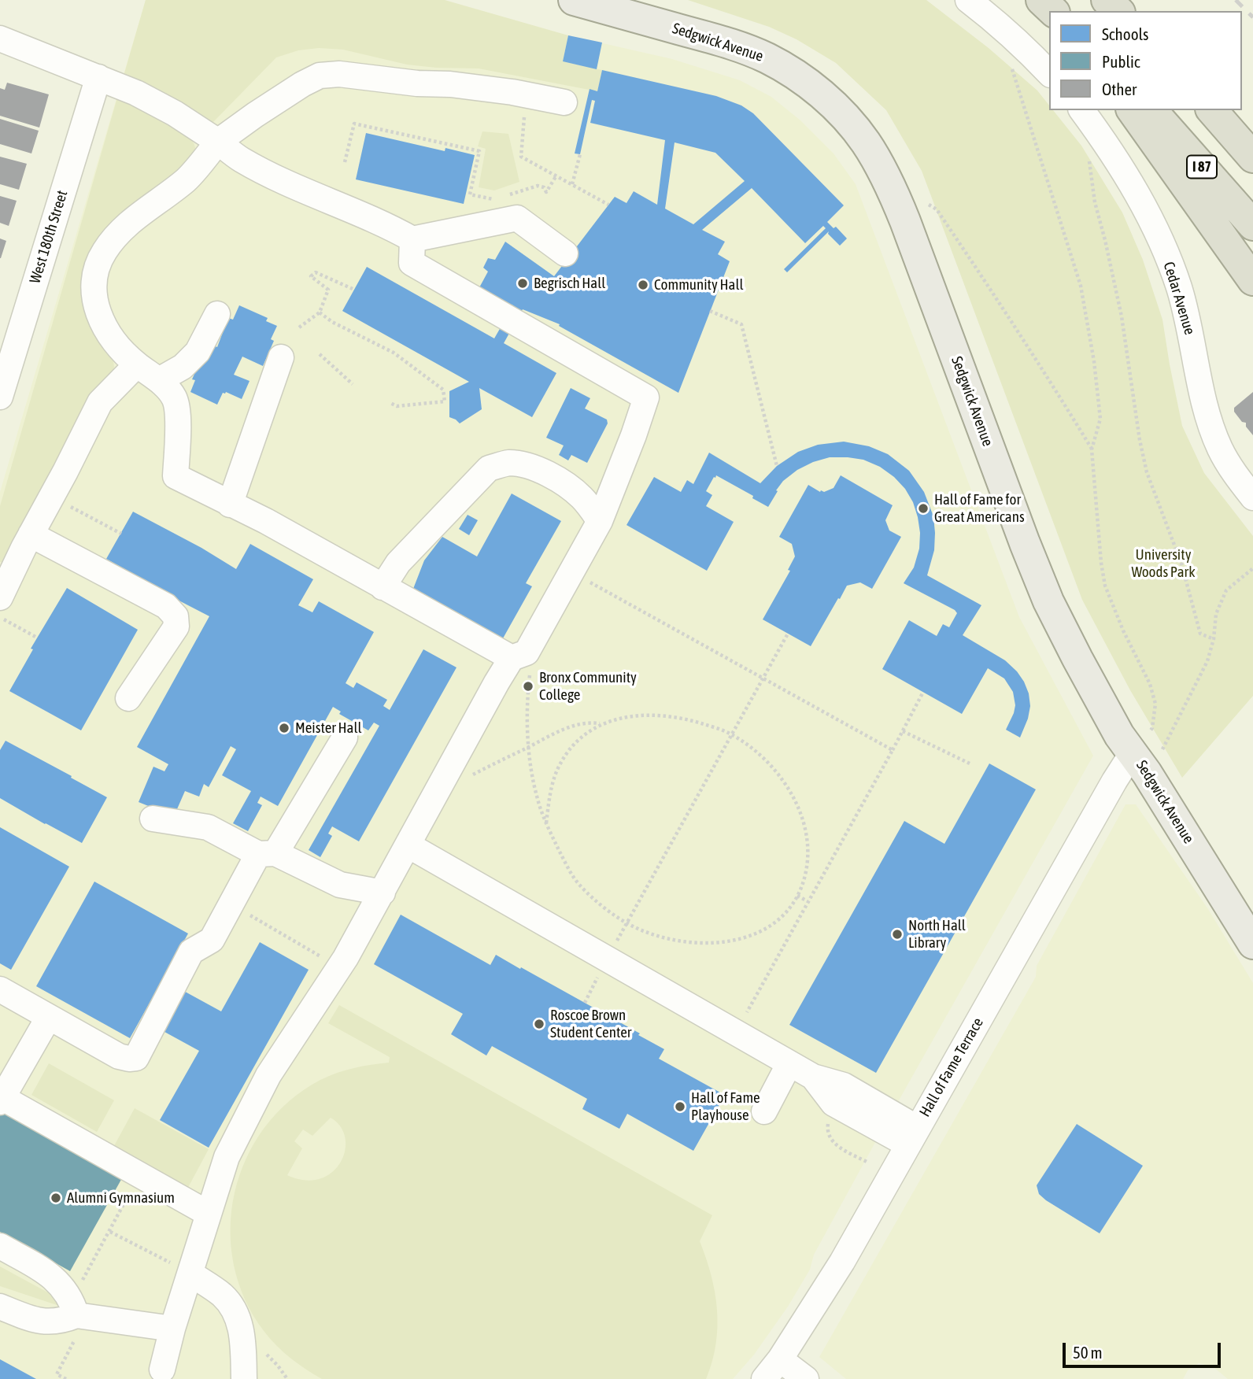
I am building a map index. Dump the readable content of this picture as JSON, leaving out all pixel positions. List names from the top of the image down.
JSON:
{
  "streets": {
    "highway": ["I 87"],
    "main road": ["Sedgwick Avenue"],
    "street": ["West 180th Street", "Cedar Avenue", "Hall of Fame Terrace"]
  },
  "crossings": [
    ["Sedgwick Avenue", "Hall of Fame Terrace"]
  ],
  "parks": ["University Woods Park"],
  "places": [
    "Begrisch Hall",
    "Community Hall",
    "Hall of Fame for Great Americans",
    "Bronx Community College",
    "Meister Hall",
    "North Hall Library",
    "Roscoe Brown Student Center",
    "Hall of Fame Playhouse",
    "Alumni Gymnasium"
  ],
  "legend": ["Schools", "Public", "Other"],
  "scale_bar": "50 m"
}
